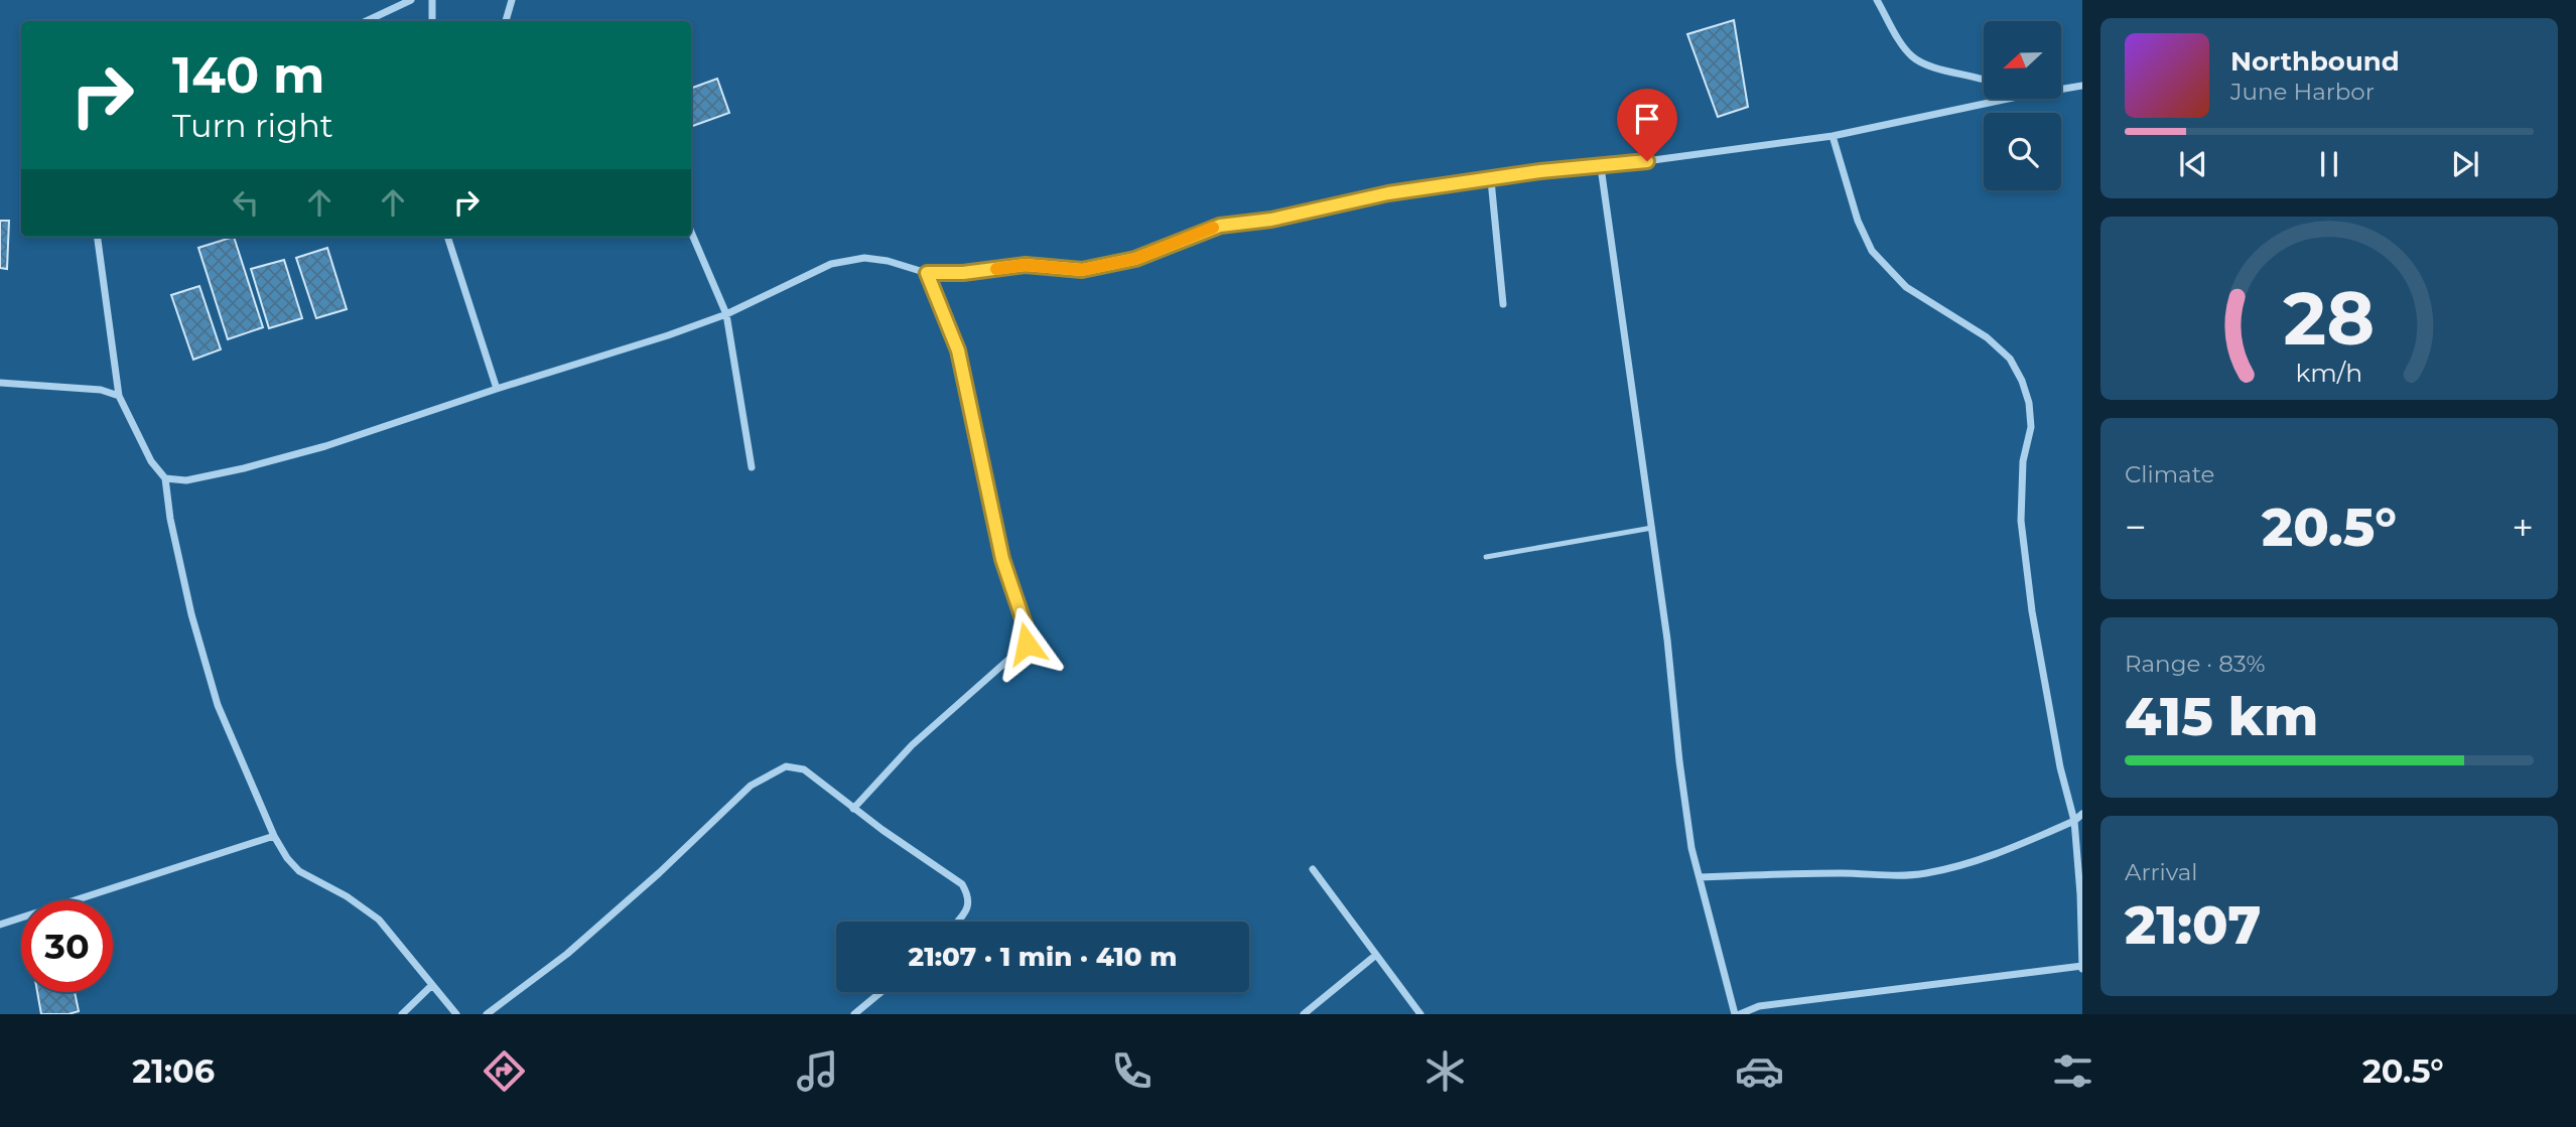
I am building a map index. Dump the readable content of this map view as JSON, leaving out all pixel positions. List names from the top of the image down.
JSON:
{
  "north": "left",
  "page": {
    "turn": ["140 m", "Turn right"],
    "song": ["Northbound", "June Harbor"],
    "tile": [
      "Climate",
      ["Range · 83%", "415 km"],
      ["Arrival", "21:07"]
    ],
    "heat": ["−", "20.5°", "+"],
    "limit": "30",
    "trip": "21:07 · 1 min · 410 m",
    "tabs": ["21:06", "20.5°"],
    "gauge": ["28", "km/h"]
  }
}
